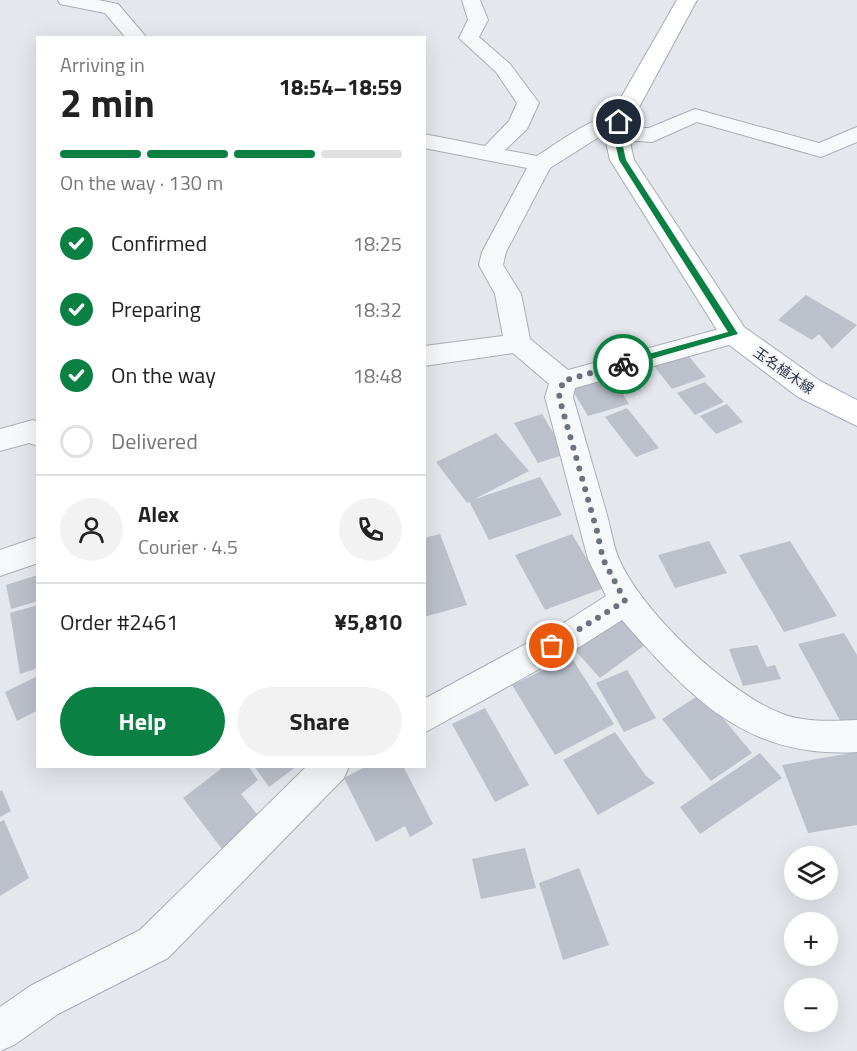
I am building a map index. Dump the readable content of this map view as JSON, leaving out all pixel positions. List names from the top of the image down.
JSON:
{
  "streets": {
    "main road": ["玉名植木線"]
  },
  "page": {
    "heading": ["2 min", "Arriving in", "18:54–18:59"],
    "panel": [
      "Alex",
      "Courier · 4.5",
      "Order #2461",
      "¥5,810"
    ],
    "bar": "On the way · 130 m",
    "list": [
      ["Confirmed", "18:25"],
      ["Preparing", "18:32"],
      ["On the way", "18:48"],
      "Delivered"
    ],
    "buttons": ["Help", "Share"],
    "map_buttons": ["+", "−"]
  }
}
